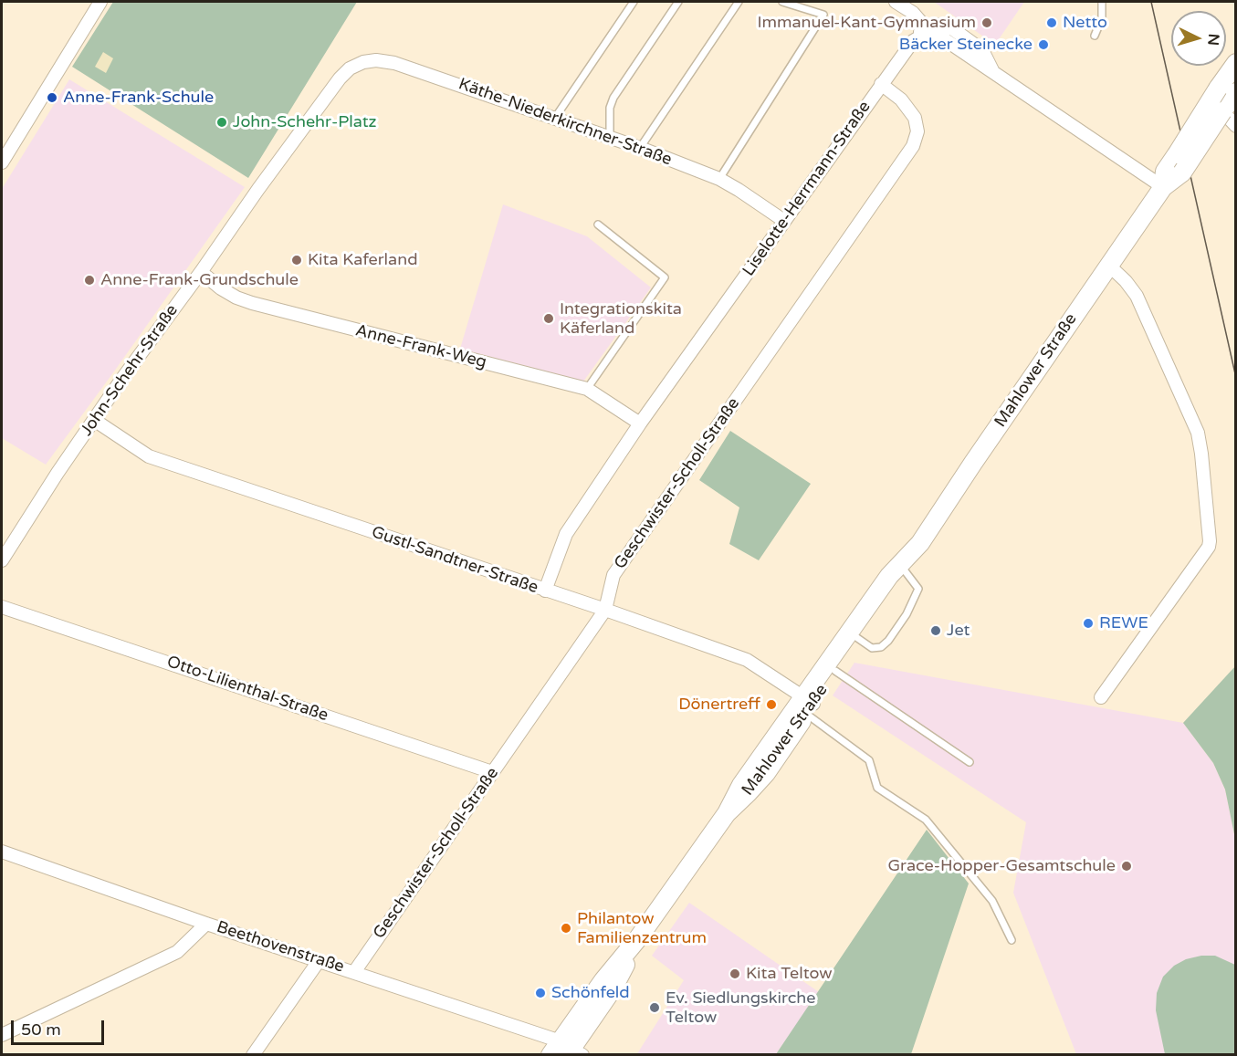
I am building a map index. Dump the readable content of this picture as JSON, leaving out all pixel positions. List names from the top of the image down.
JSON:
{
  "streets": {
    "main road": ["Mahlower Straße"],
    "street": [
      "Käthe-Niederkirchner-Straße",
      "Liselotte-Herrmann-Straße",
      "Anne-Frank-Weg",
      "John-Schehr-Straße",
      "Geschwister-Scholl-Straße",
      "Gustl-Sandtner-Straße",
      "Otto-Lilienthal-Straße",
      "Beethovenstraße"
    ]
  },
  "crossings": [
    ["Käthe-Niederkirchner-Straße", "Liselotte-Herrmann-Straße"],
    ["Käthe-Niederkirchner-Straße", "John-Schehr-Straße"],
    ["Liselotte-Herrmann-Straße", "Anne-Frank-Weg"],
    ["Liselotte-Herrmann-Straße", "Geschwister-Scholl-Straße"],
    ["Liselotte-Herrmann-Straße", "Gustl-Sandtner-Straße"],
    ["Anne-Frank-Weg", "John-Schehr-Straße"],
    ["John-Schehr-Straße", "Gustl-Sandtner-Straße"],
    ["Mahlower Straße", "Gustl-Sandtner-Straße"],
    ["Mahlower Straße", "Beethovenstraße"],
    ["Geschwister-Scholl-Straße", "Gustl-Sandtner-Straße"],
    ["Geschwister-Scholl-Straße", "Otto-Lilienthal-Straße"],
    ["Geschwister-Scholl-Straße", "Beethovenstraße"]
  ],
  "places": [
    "Immanuel-Kant-Gymnasium",
    "Netto",
    "Bäcker Steinecke",
    "Anne-Frank-Schule",
    "John-Schehr-Platz",
    "Kita Kaferland",
    "Anne-Frank-Grundschule",
    "Integrationskita Käferland",
    "REWE",
    "Jet",
    "Dönertreff",
    "Grace-Hopper-Gesamtschule",
    "Philantow Familienzentrum",
    "Kita Teltow",
    "Schönfeld",
    "Ev. Siedlungskirche Teltow"
  ],
  "scale_bar": "50 m",
  "north": "right"
}
